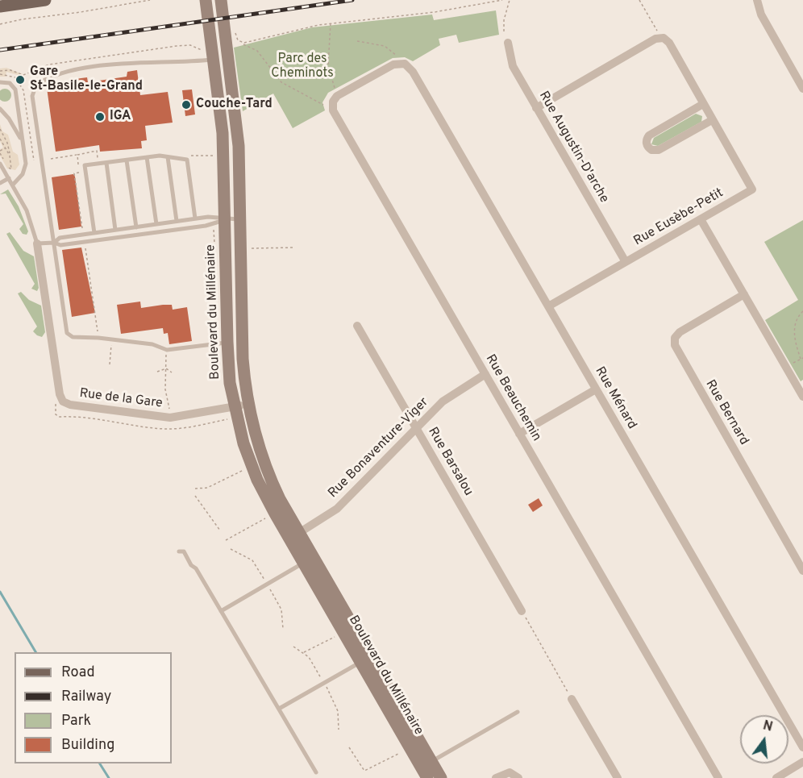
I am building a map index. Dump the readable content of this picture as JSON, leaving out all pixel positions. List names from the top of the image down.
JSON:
{
  "streets": {
    "street": [
      "Rue Augustin-D'arche",
      "Rue Eusèbe-Petit",
      "Boulevard du Millénaire",
      "Rue Beauchemin",
      "Rue Ménard",
      "Rue de la Gare",
      "Rue Bernard",
      "Rue Bonaventure-Viger",
      "Rue Barsalou"
    ]
  },
  "crossings": [
    ["Rue Augustin-D'arche", "Rue Eusèbe-Petit"],
    ["Rue Eusèbe-Petit", "Rue Ménard"],
    ["Boulevard du Millénaire", "Rue de la Gare"],
    ["Boulevard du Millénaire", "Rue Bonaventure-Viger"],
    ["Rue Beauchemin", "Rue Ménard"],
    ["Rue Beauchemin", "Rue Bonaventure-Viger"],
    ["Rue Bonaventure-Viger", "Rue Barsalou"]
  ],
  "parks": ["Parc des Cheminots"],
  "places": ["Gare St-Basile-le-Grand", "Couche-Tard", "IGA"],
  "legend": [
    "Road",
    "Railway",
    "Park",
    "Building"
  ],
  "north": "top"
}
